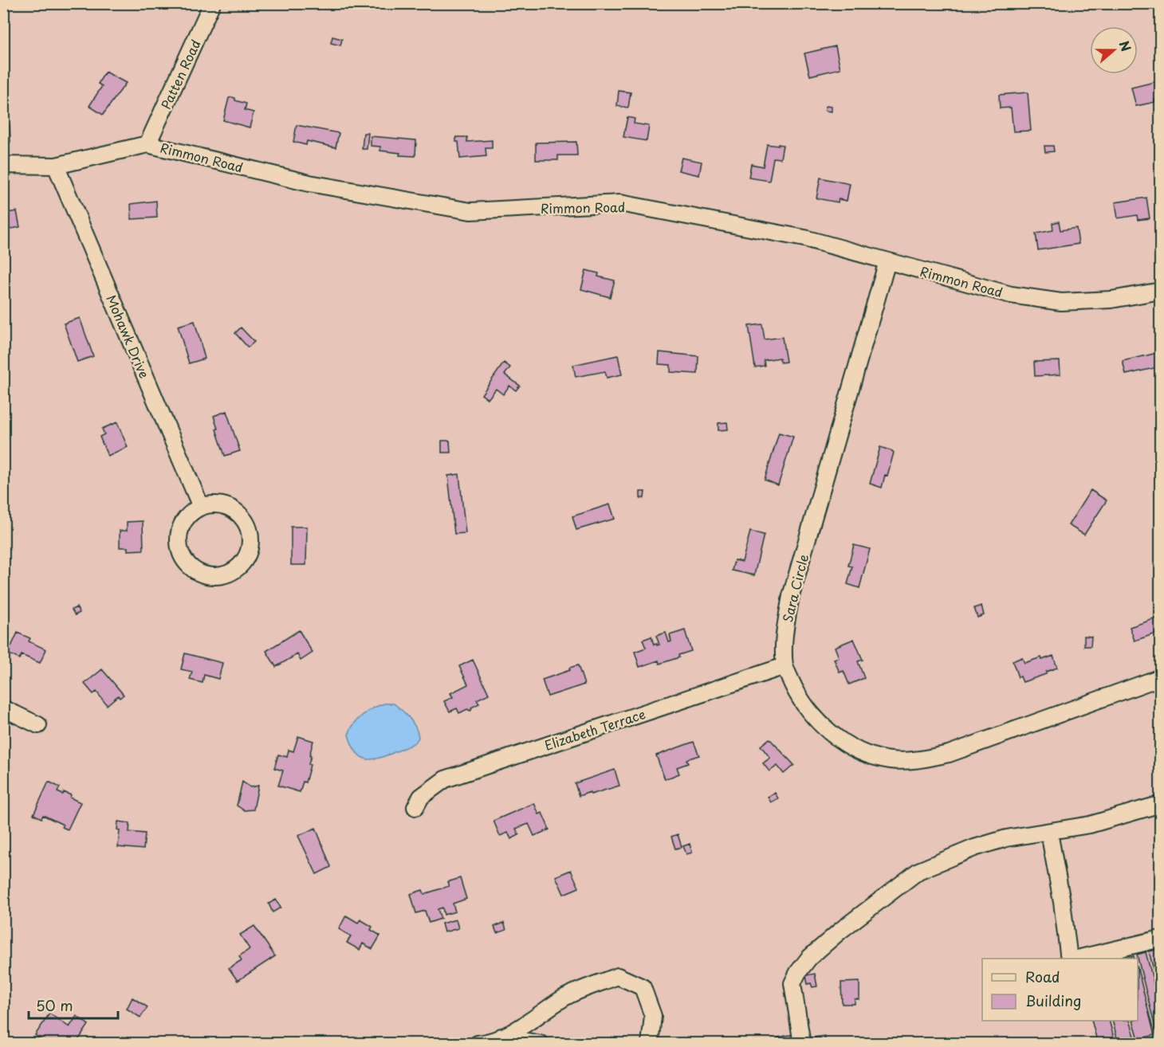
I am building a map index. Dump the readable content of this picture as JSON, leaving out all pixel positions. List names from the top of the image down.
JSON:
{
  "streets": {
    "street": [
      "Patten Road",
      "Rimmon Road",
      "Mohawk Drive",
      "Sara Circle",
      "Elizabeth Terrace"
    ]
  },
  "crossings": [
    ["Patten Road", "Rimmon Road"],
    ["Rimmon Road", "Mohawk Drive"],
    ["Rimmon Road", "Sara Circle"],
    ["Sara Circle", "Elizabeth Terrace"]
  ],
  "legend": ["Road", "Building"],
  "scale_bar": "50 m",
  "north": "right"
}
